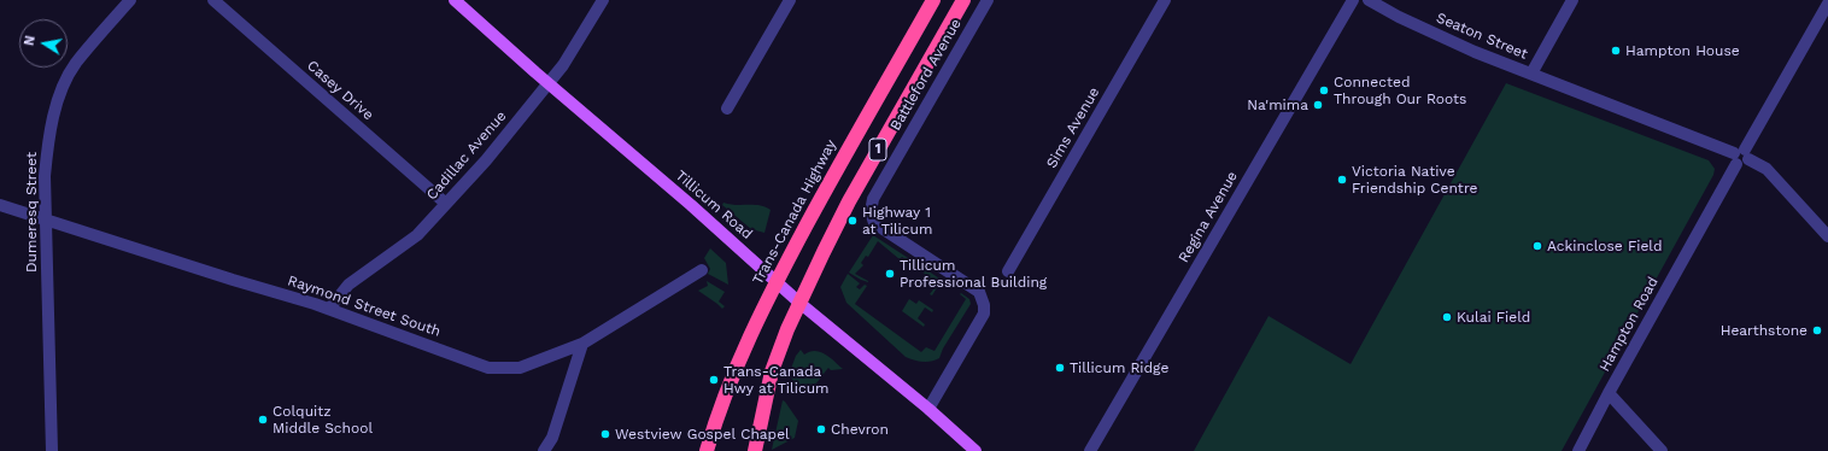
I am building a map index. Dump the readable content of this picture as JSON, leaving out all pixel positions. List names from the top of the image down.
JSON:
{
  "streets": {
    "highway": ["1", "Trans-Canada Highway"],
    "main road": ["Tillicum Road"],
    "street": [
      "Seaton Street",
      "Battleford Avenue",
      "Casey Drive",
      "Sims Avenue",
      "Cadillac Avenue",
      "Dumeresq Street",
      "Regina Avenue",
      "Raymond Street South",
      "Hampton Road"
    ]
  },
  "crossings": [
    ["Seaton Street", "Hampton Road"],
    ["Battleford Avenue", "Tillicum Road"],
    ["Casey Drive", "Cadillac Avenue"],
    ["1", "Tillicum Road"],
    ["Cadillac Avenue", "Tillicum Road"],
    ["Cadillac Avenue", "Raymond Street South"],
    ["Tillicum Road", "Trans-Canada Highway"],
    ["Dumeresq Street", "Raymond Street South"]
  ],
  "places": [
    "Hampton House",
    "Connected Through Our Roots",
    "Na'mima",
    "Victoria Native Friendship Centre",
    "Highway 1 at Tilicum",
    "Ackinclose Field",
    "Tillicum Professional Building",
    "Kulai Field",
    "Hearthstone",
    "Tillicum Ridge",
    "Trans-Canada Hwy at Tilicum",
    "Colquitz Middle School",
    "Chevron",
    "Westview Gospel Chapel"
  ],
  "north": "left"
}
